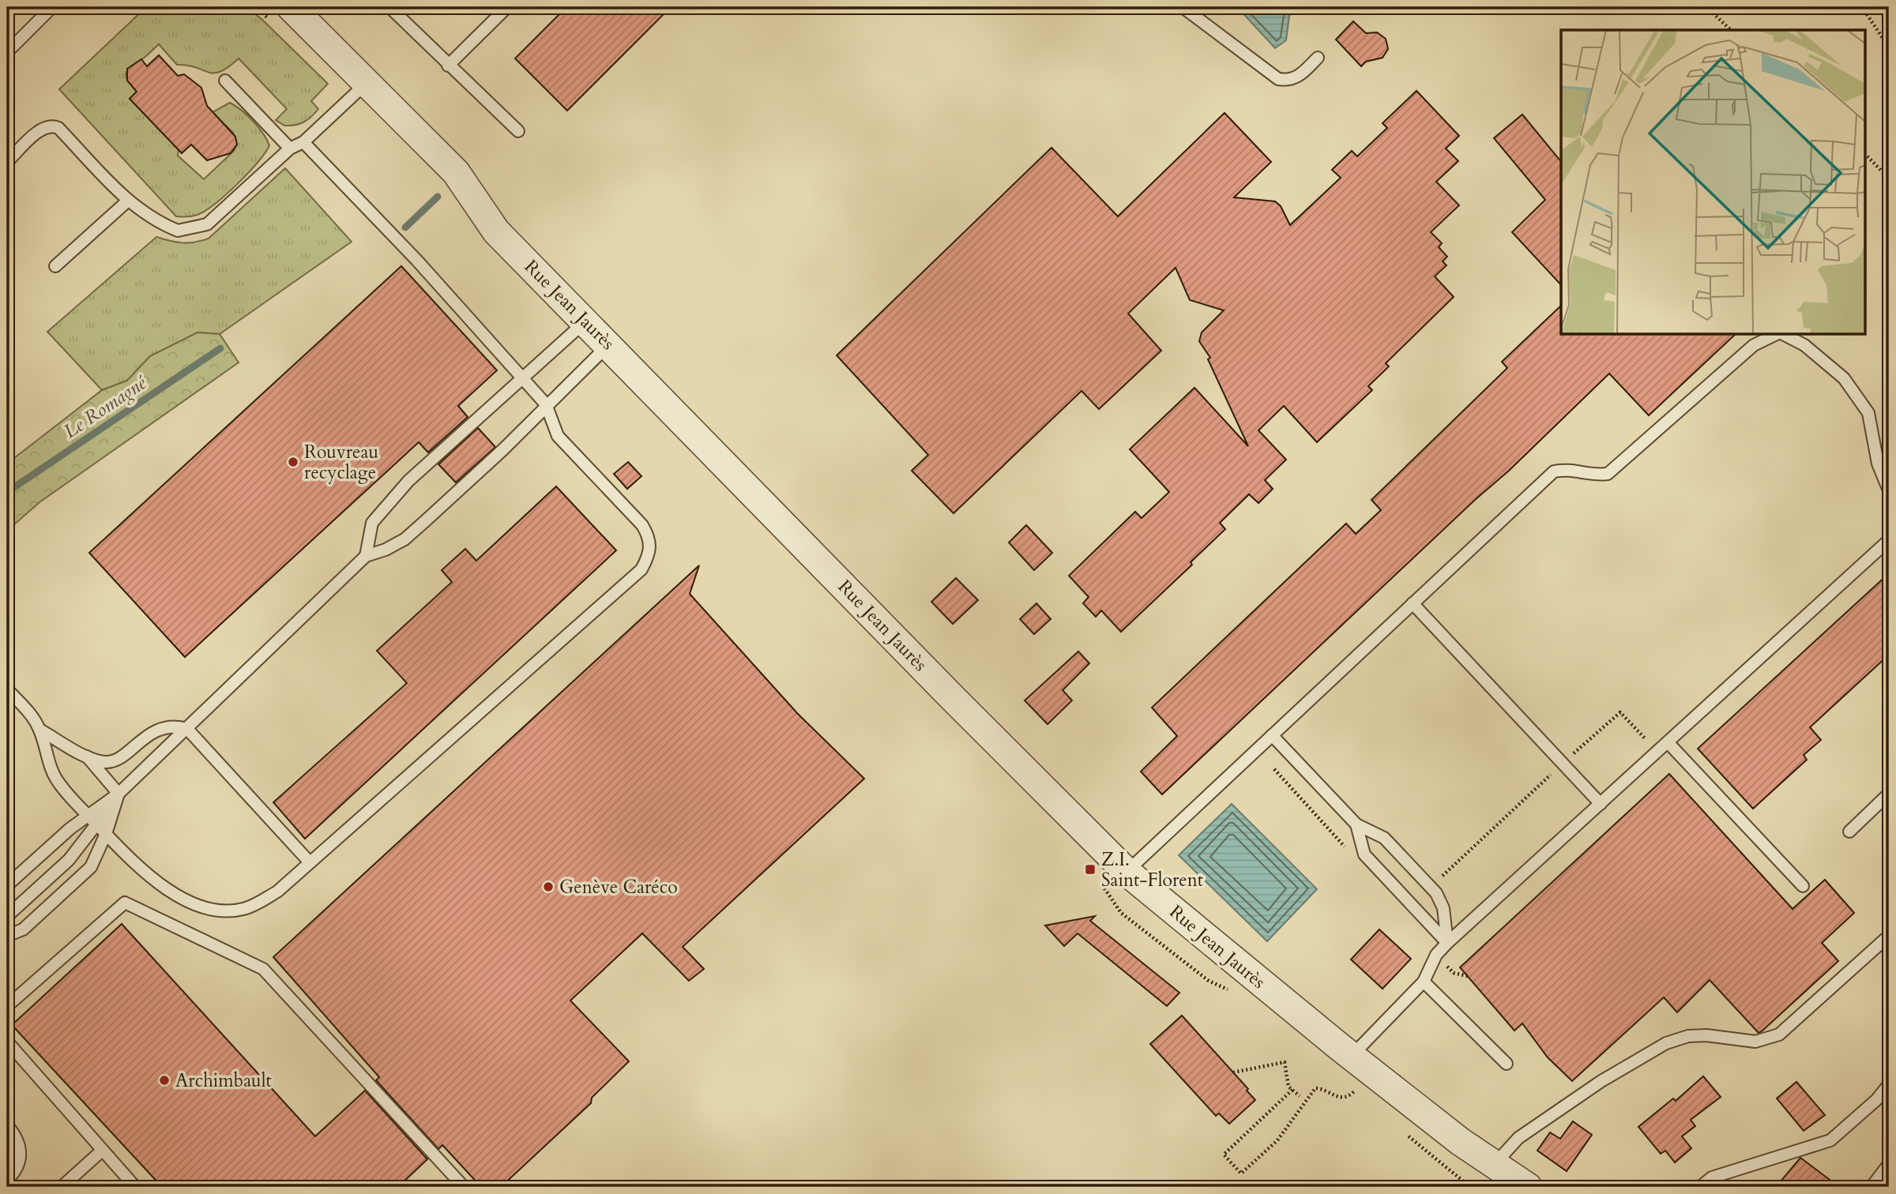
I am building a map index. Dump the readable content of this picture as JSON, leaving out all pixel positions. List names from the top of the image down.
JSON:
{
  "streets": {
    "street": ["Rue Jean Jaurès"]
  },
  "water": ["Le Romagné"],
  "places": {
    "other": ["Rouvreau recyclage", "Genève Caréco", "Archimbault"],
    "transit": ["Z.I. Saint-Florent"]
  }
}
